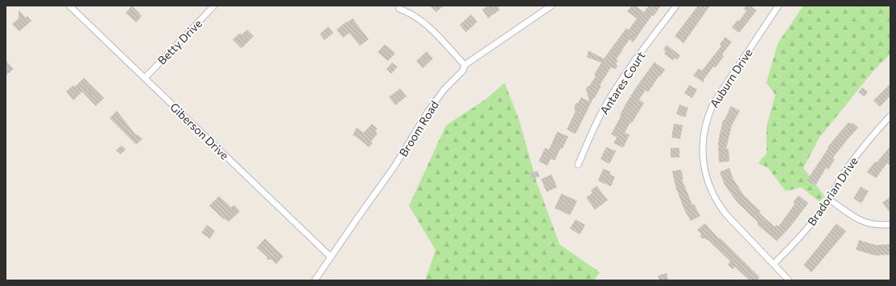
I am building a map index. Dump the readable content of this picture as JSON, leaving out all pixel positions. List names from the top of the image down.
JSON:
{
  "streets": {
    "street": [
      "Betty Drive",
      "Auburn Drive",
      "Antares Court",
      "Broom Road",
      "Giberson Drive",
      "Bradorian Drive"
    ]
  },
  "crossings": [
    ["Betty Drive", "Giberson Drive"],
    ["Auburn Drive", "Bradorian Drive"],
    ["Broom Road", "Giberson Drive"]
  ]
}
